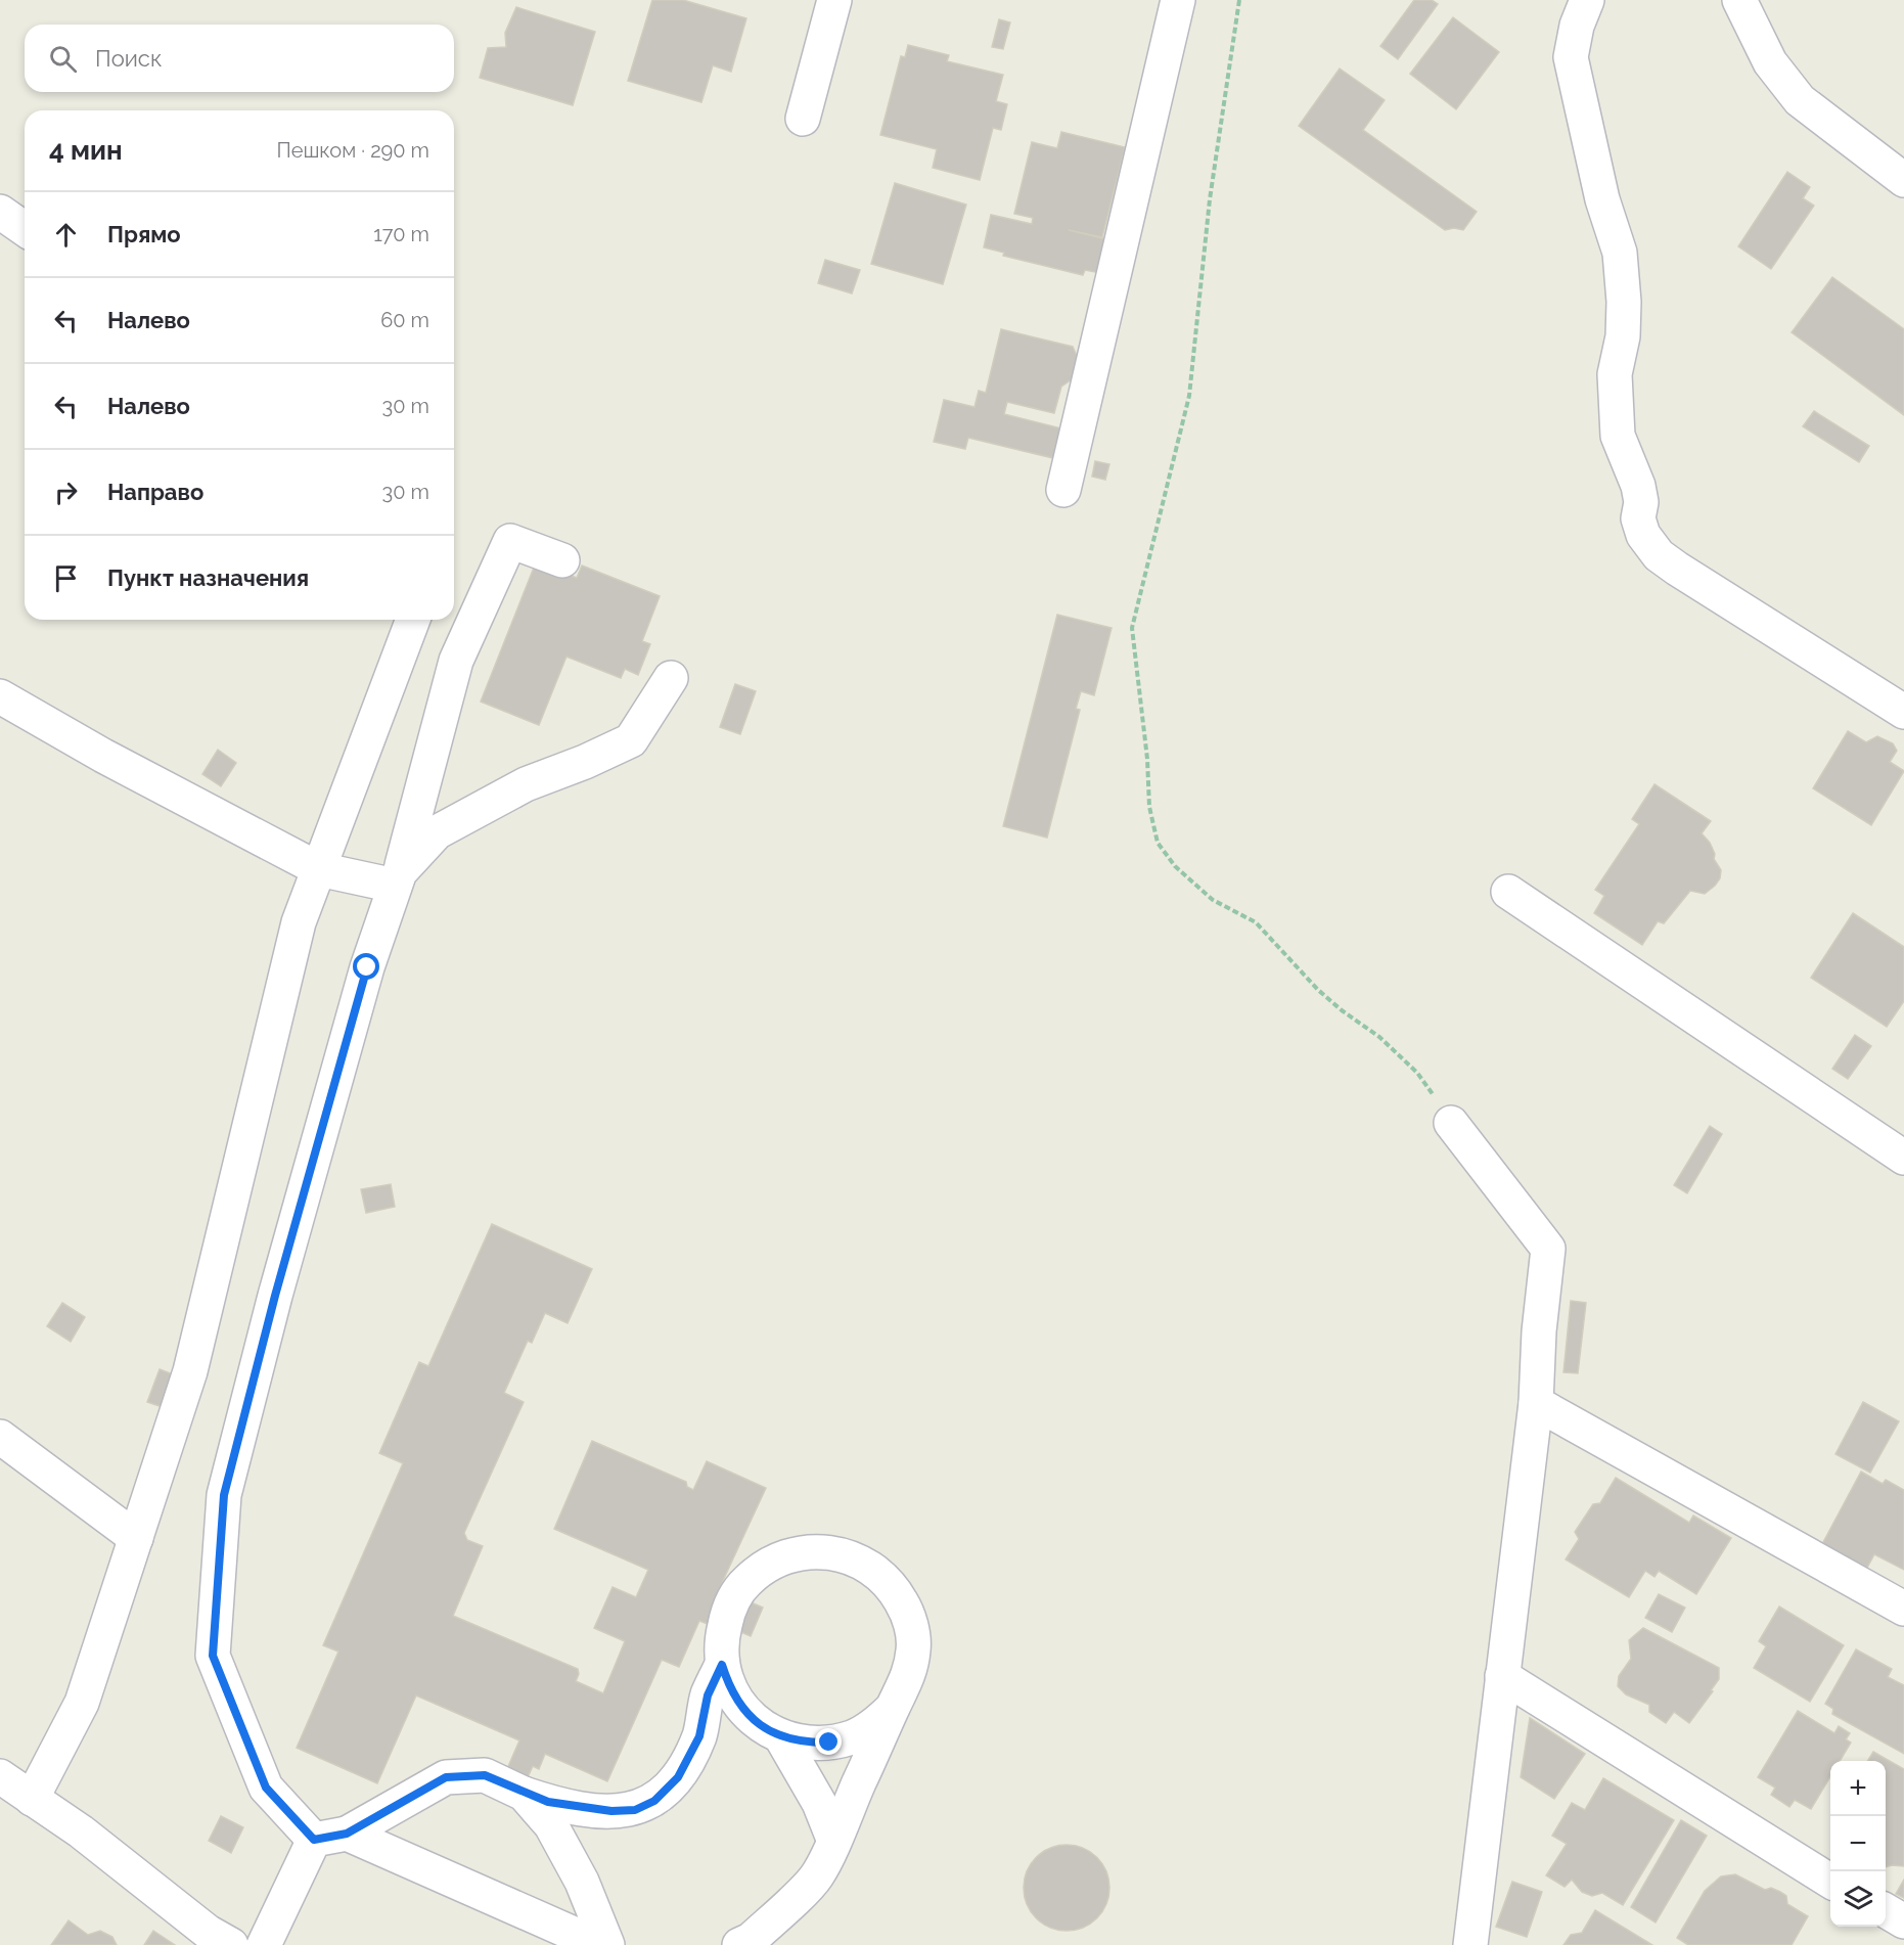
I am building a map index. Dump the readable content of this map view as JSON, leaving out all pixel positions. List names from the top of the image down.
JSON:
{
  "page": {
    "search": "Поиск",
    "heading": ["4 мин", "Пешком · 290 m"],
    "list": [
      ["Прямо", "170 m"],
      ["Налево", "60 m"],
      ["Налево", "30 m"],
      ["Направо", "30 m"],
      "Пункт назначения"
    ],
    "map_buttons": ["+", "−"]
  }
}
